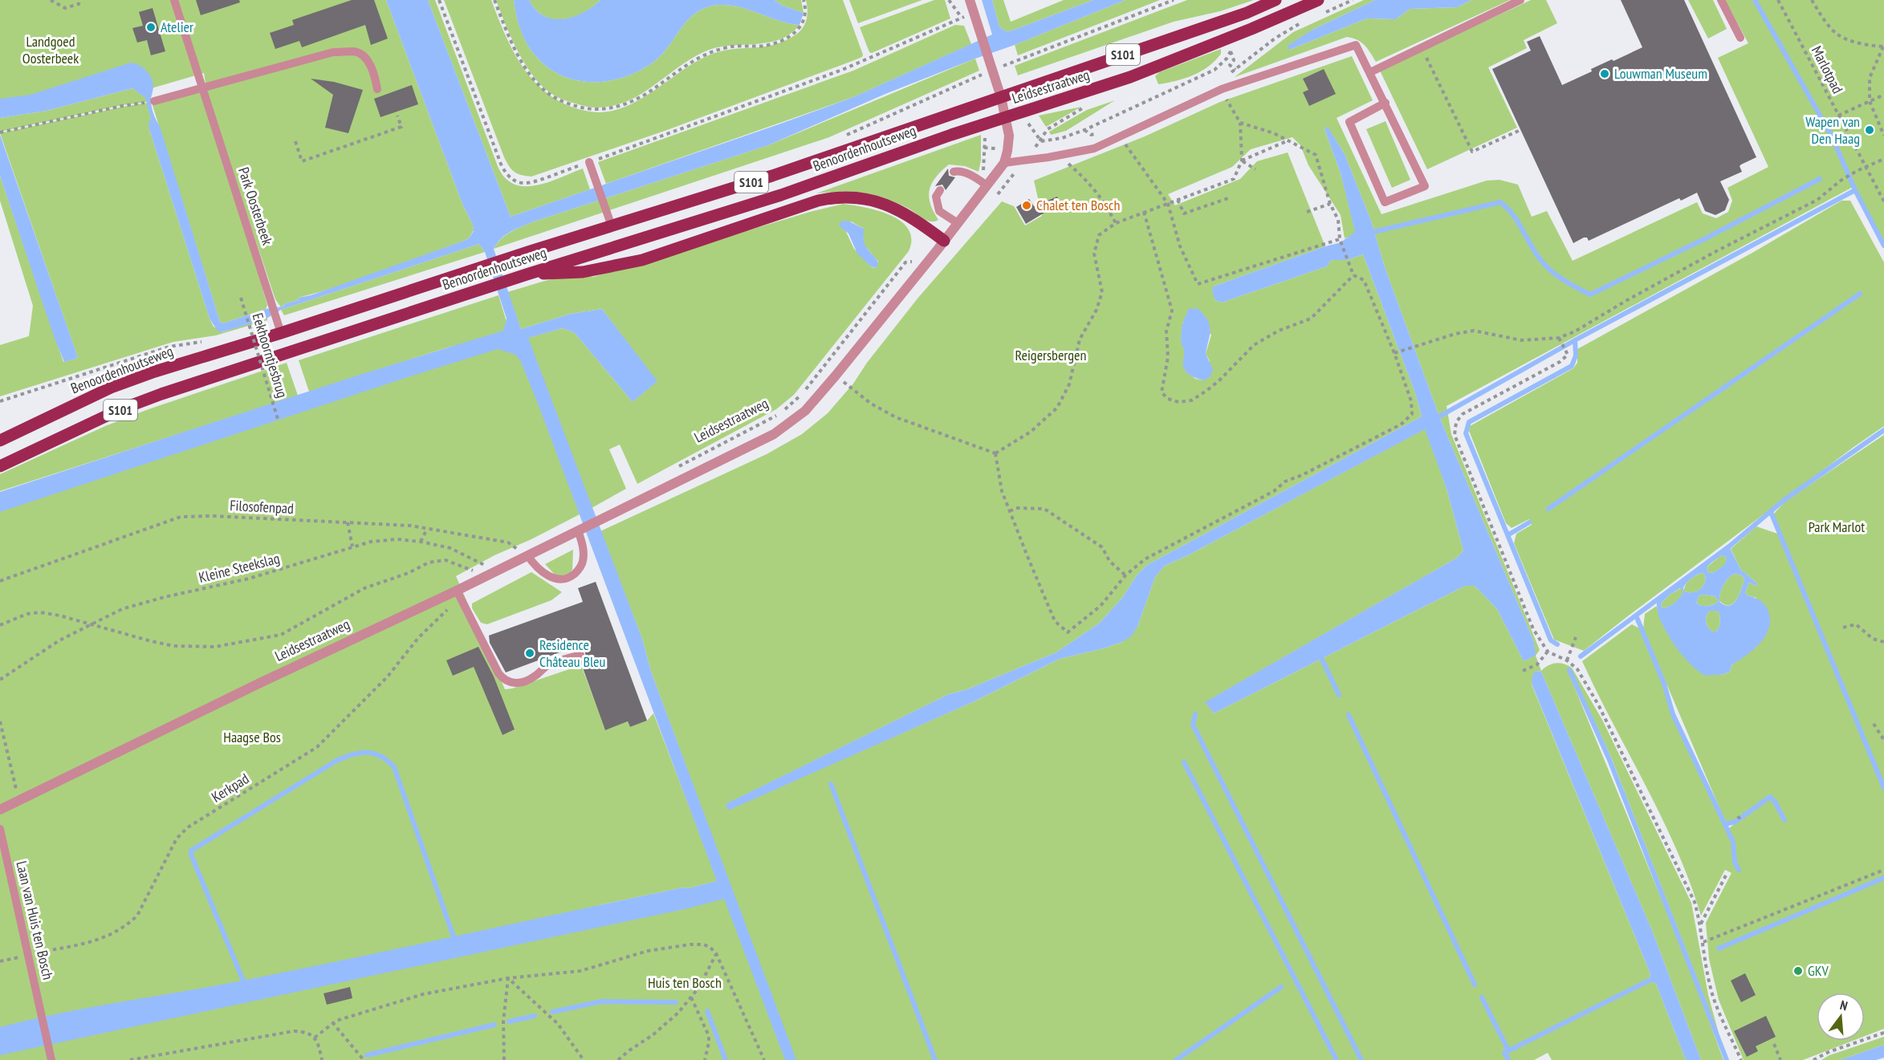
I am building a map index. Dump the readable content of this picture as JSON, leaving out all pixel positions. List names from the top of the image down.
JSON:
{
  "streets": {
    "main road": ["S101", "Leidsestraatweg", "Benoordenhoutseweg"],
    "lane": ["Park Oosterbeek", "Laan van Huis ten Bosch"],
    "path": [
      "Marlotpad",
      "Eekhoorntjesbrug",
      "Filosofenpad",
      "Kleine Steekslag",
      "Kerkpad"
    ]
  },
  "crossings": [
    ["Leidsestraatweg", "Benoordenhoutseweg"],
    ["Leidsestraatweg", "Filosofenpad"],
    ["Leidsestraatweg", "Kleine Steekslag"],
    ["Leidsestraatweg", "Kerkpad"],
    ["Benoordenhoutseweg", "Park Oosterbeek"],
    ["Kerkpad", "Laan van Huis ten Bosch"]
  ],
  "parks": [
    "Landgoed Oosterbeek",
    "Reigersbergen",
    "Park Marlot",
    "Haagse Bos",
    "Huis ten Bosch"
  ],
  "places": [
    "Atelier",
    "Louwman Museum",
    "Wapen van Den Haag",
    "Chalet ten Bosch",
    "Residence Château Bleu",
    "GKV"
  ],
  "north": "top"
}
